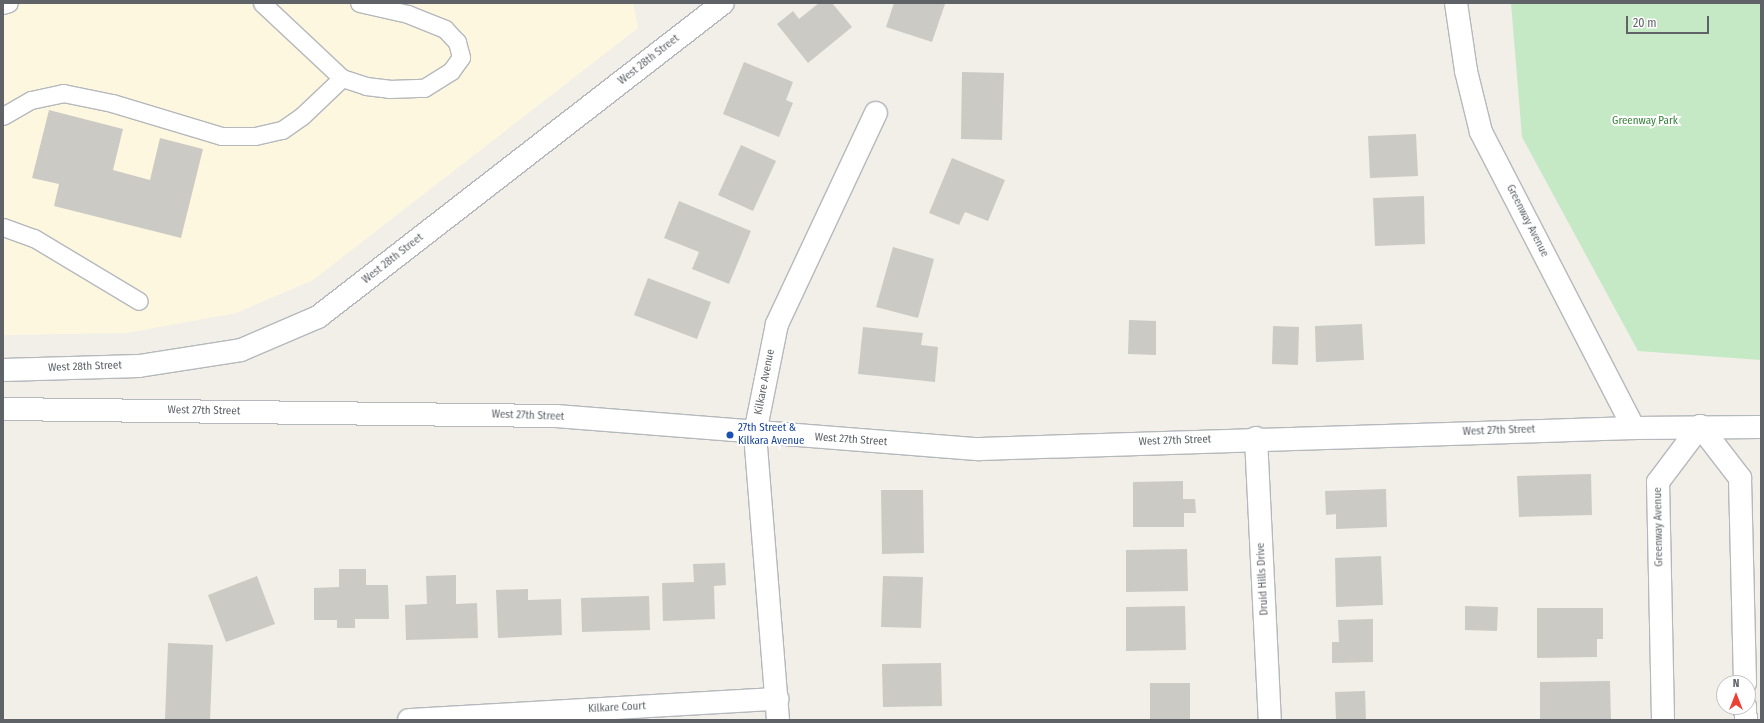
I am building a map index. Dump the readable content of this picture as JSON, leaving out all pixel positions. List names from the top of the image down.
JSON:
{
  "streets": {
    "street": [
      "West 28th Street",
      "Greenway Avenue",
      "Kilkare Avenue",
      "West 27th Street",
      "Druid Hills Drive",
      "Kilkare Court"
    ]
  },
  "crossings": [
    ["Greenway Avenue", "West 27th Street"],
    ["Kilkare Avenue", "West 27th Street"],
    ["Kilkare Avenue", "Kilkare Court"],
    ["West 27th Street", "Druid Hills Drive"]
  ],
  "parks": ["Greenway Park"],
  "places": ["27th Street & Kilkara Avenue"],
  "scale_bar": "20 m",
  "north": "top"
}
